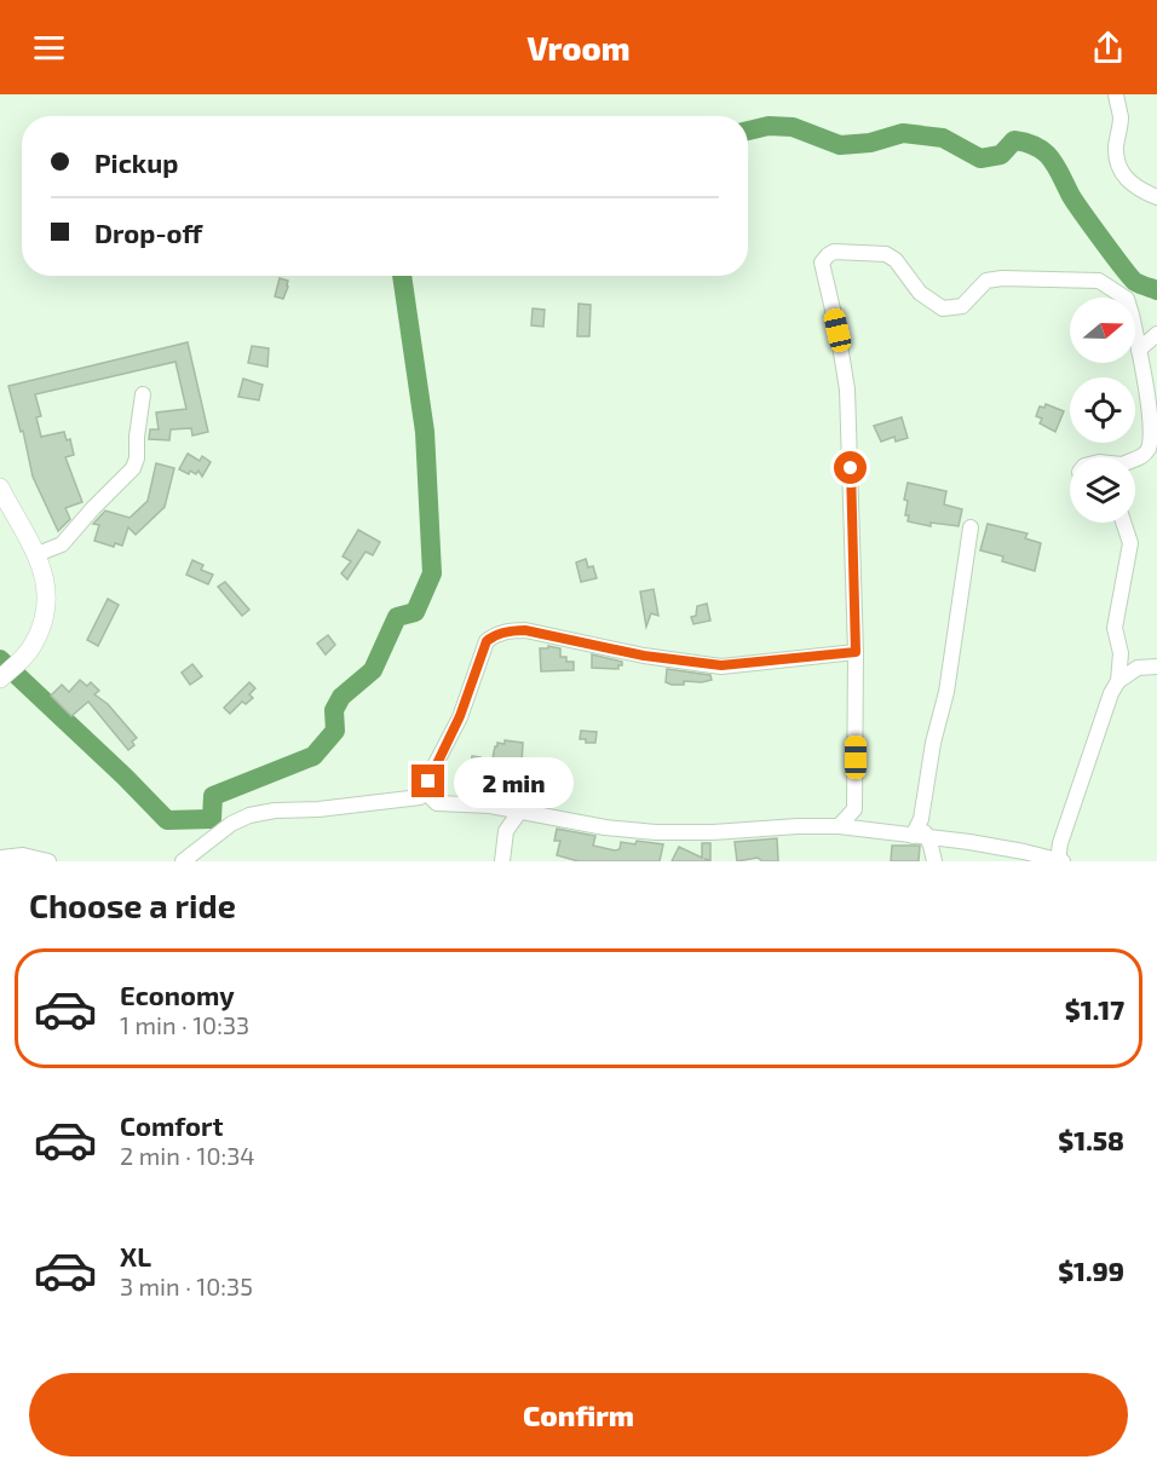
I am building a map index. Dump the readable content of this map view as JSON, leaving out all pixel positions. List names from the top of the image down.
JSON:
{
  "north": "right",
  "page": {
    "header": "Vroom",
    "banner": ["Pickup", "Drop-off"],
    "bubble": "2 min",
    "heading": "Choose a ride",
    "list": [
      {
        "name": "Economy",
        "note": "1 min · 10:33",
        "value": "$1.17"
      },
      {
        "name": "Comfort",
        "note": "2 min · 10:34",
        "value": "$1.58"
      },
      {
        "name": "XL",
        "note": "3 min · 10:35",
        "value": "$1.99"
      }
    ],
    "buttons": "Confirm"
  }
}
